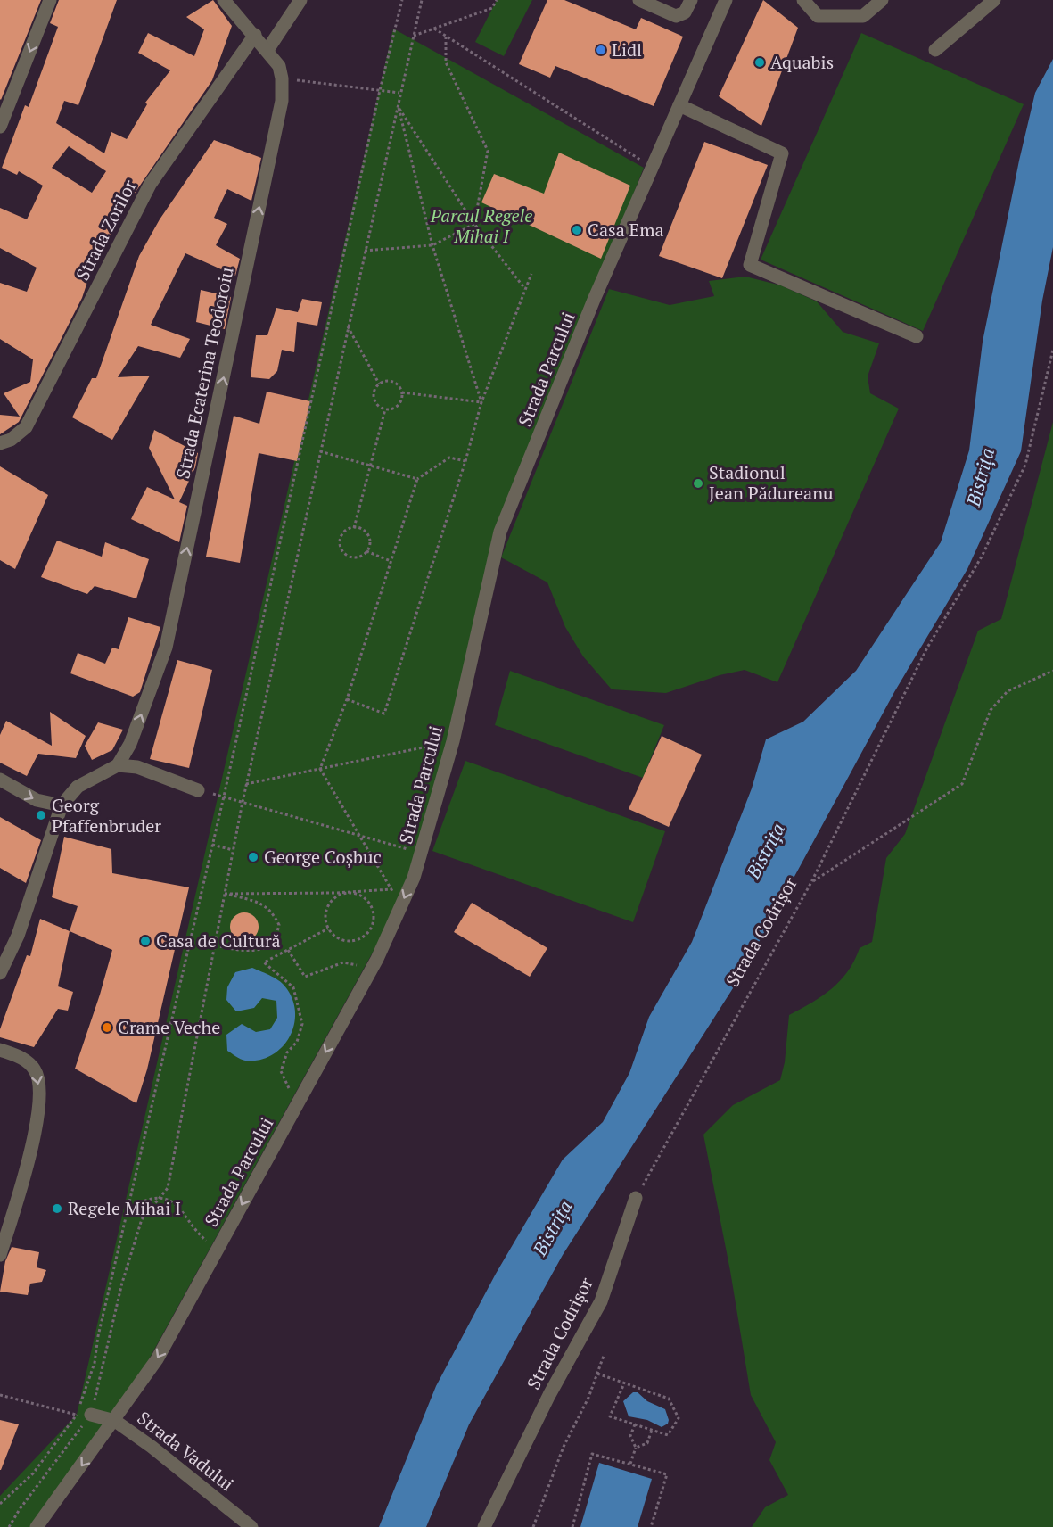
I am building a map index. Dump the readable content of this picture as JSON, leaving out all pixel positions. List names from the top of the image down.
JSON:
{
  "streets": {
    "street": [
      "Strada Zorilor",
      "Strada Parcului",
      "Strada Ecaterina Teodoroiu",
      "Strada Codrișor",
      "Strada Vadului"
    ]
  },
  "crossings": [
    ["Strada Zorilor", "Strada Ecaterina Teodoroiu"],
    ["Strada Parcului", "Strada Vadului"]
  ],
  "one_way": ["Strada Parcului", "Strada Ecaterina Teodoroiu"],
  "water": ["Bistrița"],
  "parks": ["Parcul Regele Mihai I"],
  "places": [
    "Lidl",
    "Aquabis",
    "Casa Ema",
    "Stadionul Jean Pădureanu",
    "Georg Pfaffenbruder",
    "George Coșbuc",
    "Casa de Cultură",
    "Crame Veche",
    "Regele Mihai I"
  ]
}
